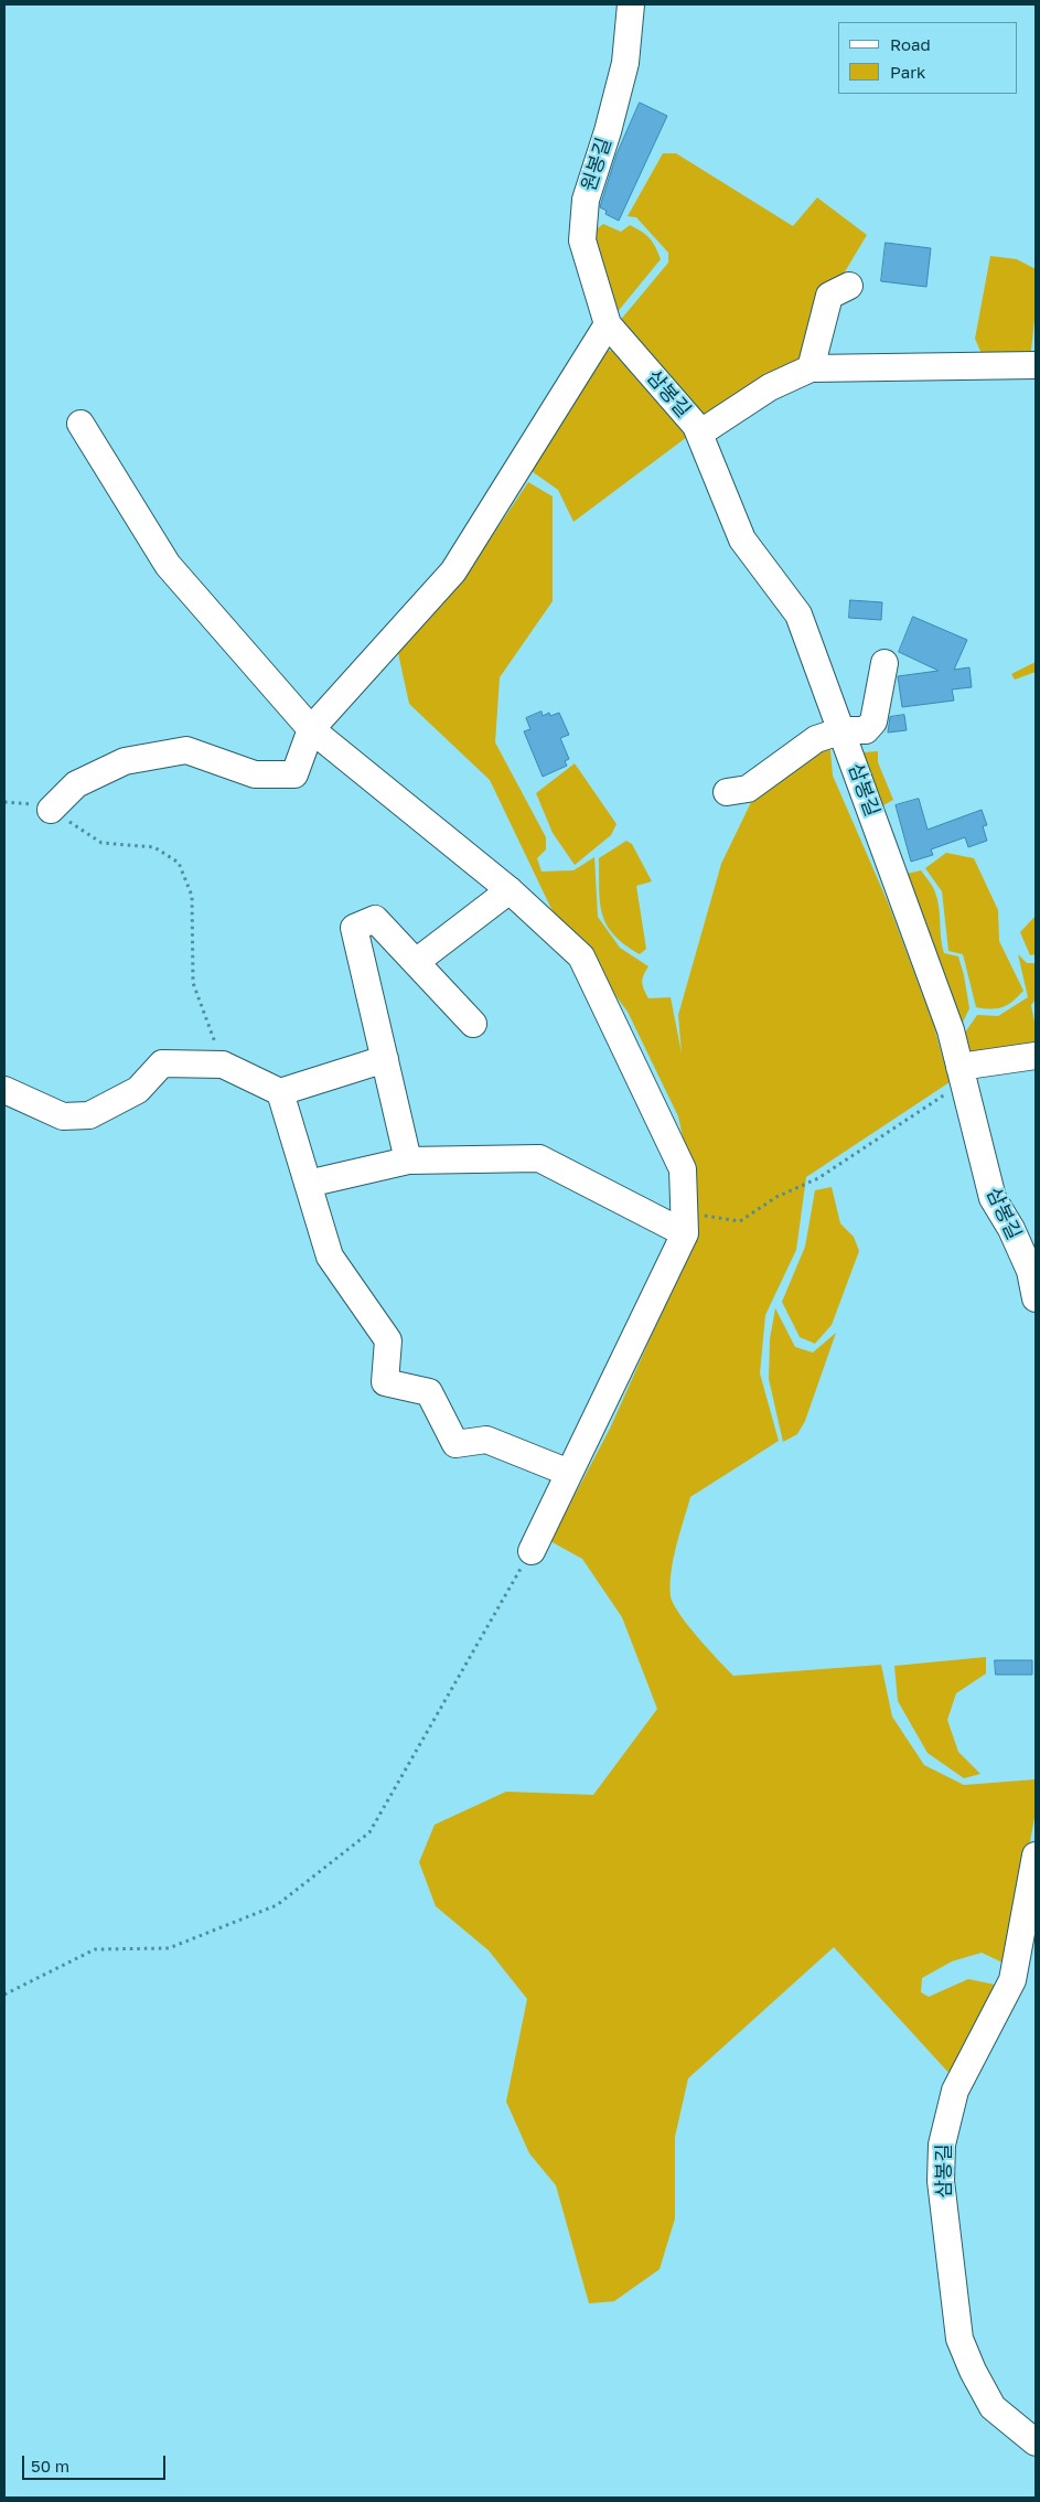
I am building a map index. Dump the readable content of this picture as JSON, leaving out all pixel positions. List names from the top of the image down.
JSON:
{
  "streets": {
    "street": ["원봉길", "삼봉길"]
  },
  "crossings": [
    ["원봉길", "삼봉길"]
  ],
  "legend": ["Road", "Park"],
  "scale_bar": "50 m"
}
